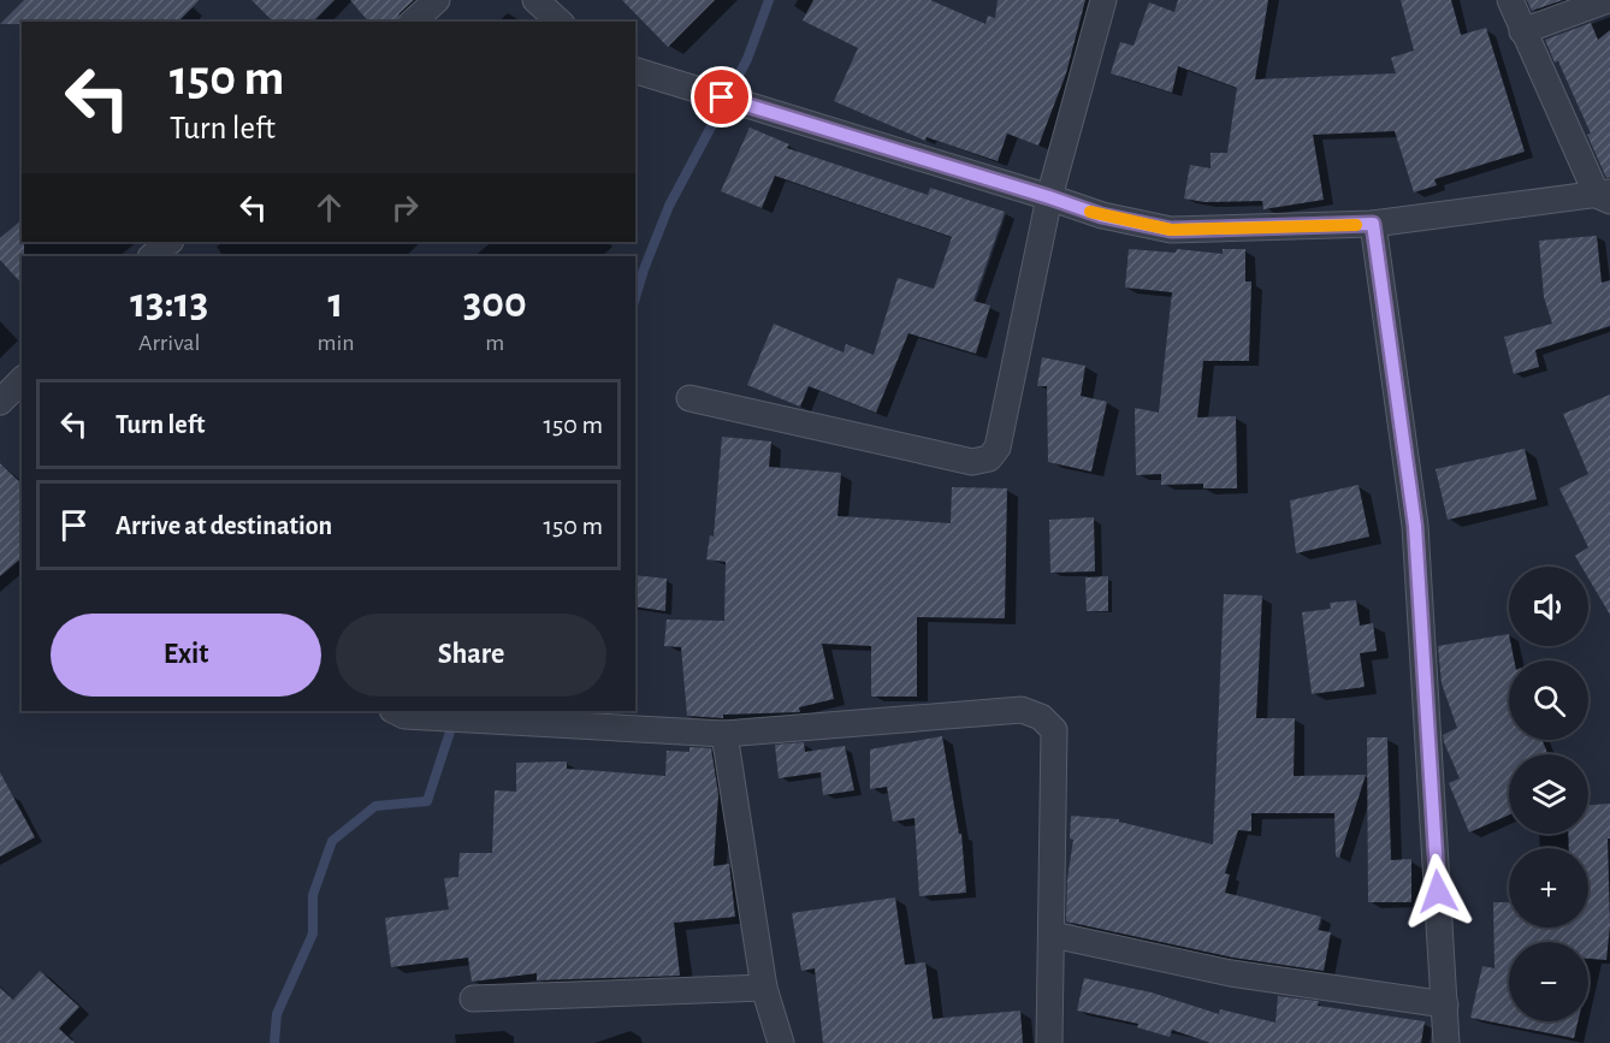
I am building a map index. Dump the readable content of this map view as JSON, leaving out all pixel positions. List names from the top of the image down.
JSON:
{
  "page": {
    "turn": ["150 m", "Turn left"],
    "eta": [
      "13:13",
      "Arrival",
      "1",
      "min",
      "300",
      "m"
    ],
    "list": [
      {
        "name": "Turn left",
        "value": "150 m"
      },
      {
        "name": "Arrive at destination",
        "value": "150 m"
      }
    ],
    "map_buttons": ["+", "−"],
    "buttons": ["Exit", "Share"]
  }
}
